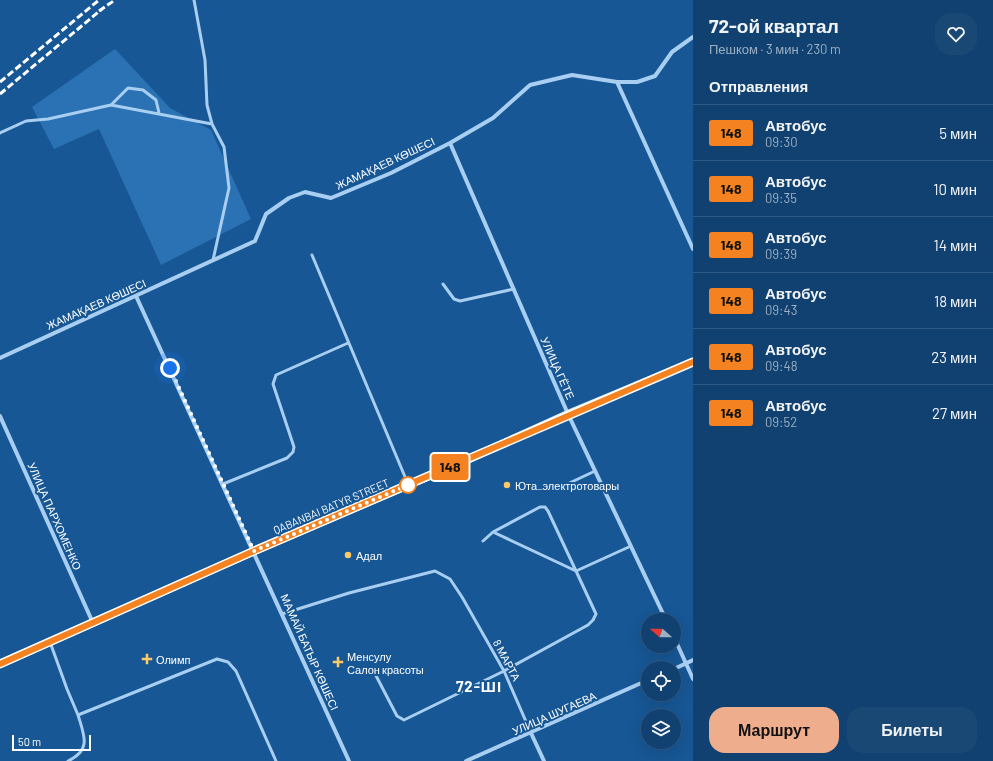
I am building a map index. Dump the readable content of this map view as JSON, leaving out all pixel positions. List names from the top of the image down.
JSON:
{
  "streets": {
    "main road": ["QABANBAI BATYR STREET"],
    "street": [
      "ЖАМАҚАЕВ КӨШЕСІ",
      "УЛИЦА ГЁТЕ",
      "УЛИЦА ПАРХОМЕНКО",
      "МАМАЙ БАТЫР КӨШЕСІ",
      "УЛИЦА ШУГАЕВА"
    ],
    "lane": ["8 МАРТА"]
  },
  "crossings": [
    ["ЖАМАҚАЕВ КӨШЕСІ", "УЛИЦА ГЁТЕ"],
    ["ЖАМАҚАЕВ КӨШЕСІ", "МАМАЙ БАТЫР КӨШЕСІ"],
    ["УЛИЦА ГЁТЕ", "QABANBAI BATYR STREET"],
    ["QABANBAI BATYR STREET", "УЛИЦА ПАРХОМЕНКО"],
    ["QABANBAI BATYR STREET", "МАМАЙ БАТЫР КӨШЕСІ"],
    ["МАМАЙ БАТЫР КӨШЕСІ", "8 МАРТА"],
    ["8 МАРТА", "УЛИЦА ШУГАЕВА"]
  ],
  "districts": ["72-ШІ"],
  "places": {
    "other": ["Юта_электротовары", "Адал"],
    "health": ["Олимп", "Менсулу Салон красоты"]
  },
  "lines": ["bus line 148"],
  "scale_bar": "50 m",
  "north": "left",
  "page": {
    "on_map": "148",
    "heading": [
      ["72-ой квартал", "Пешком · 3 мин · 230 m"],
      "Отправления"
    ],
    "list": [
      {
        "mark": "148",
        "name": "Автобус",
        "note": "09:30",
        "value": "5 мин"
      },
      {
        "mark": "148",
        "name": "Автобус",
        "note": "09:35",
        "value": "10 мин"
      },
      {
        "mark": "148",
        "name": "Автобус",
        "note": "09:39",
        "value": "14 мин"
      },
      {
        "mark": "148",
        "name": "Автобус",
        "note": "09:43",
        "value": "18 мин"
      },
      {
        "mark": "148",
        "name": "Автобус",
        "note": "09:48",
        "value": "23 мин"
      },
      {
        "mark": "148",
        "name": "Автобус",
        "note": "09:52",
        "value": "27 мин"
      }
    ],
    "buttons": ["Маршрут", "Билеты"],
    "scale": "50 m"
  }
}
